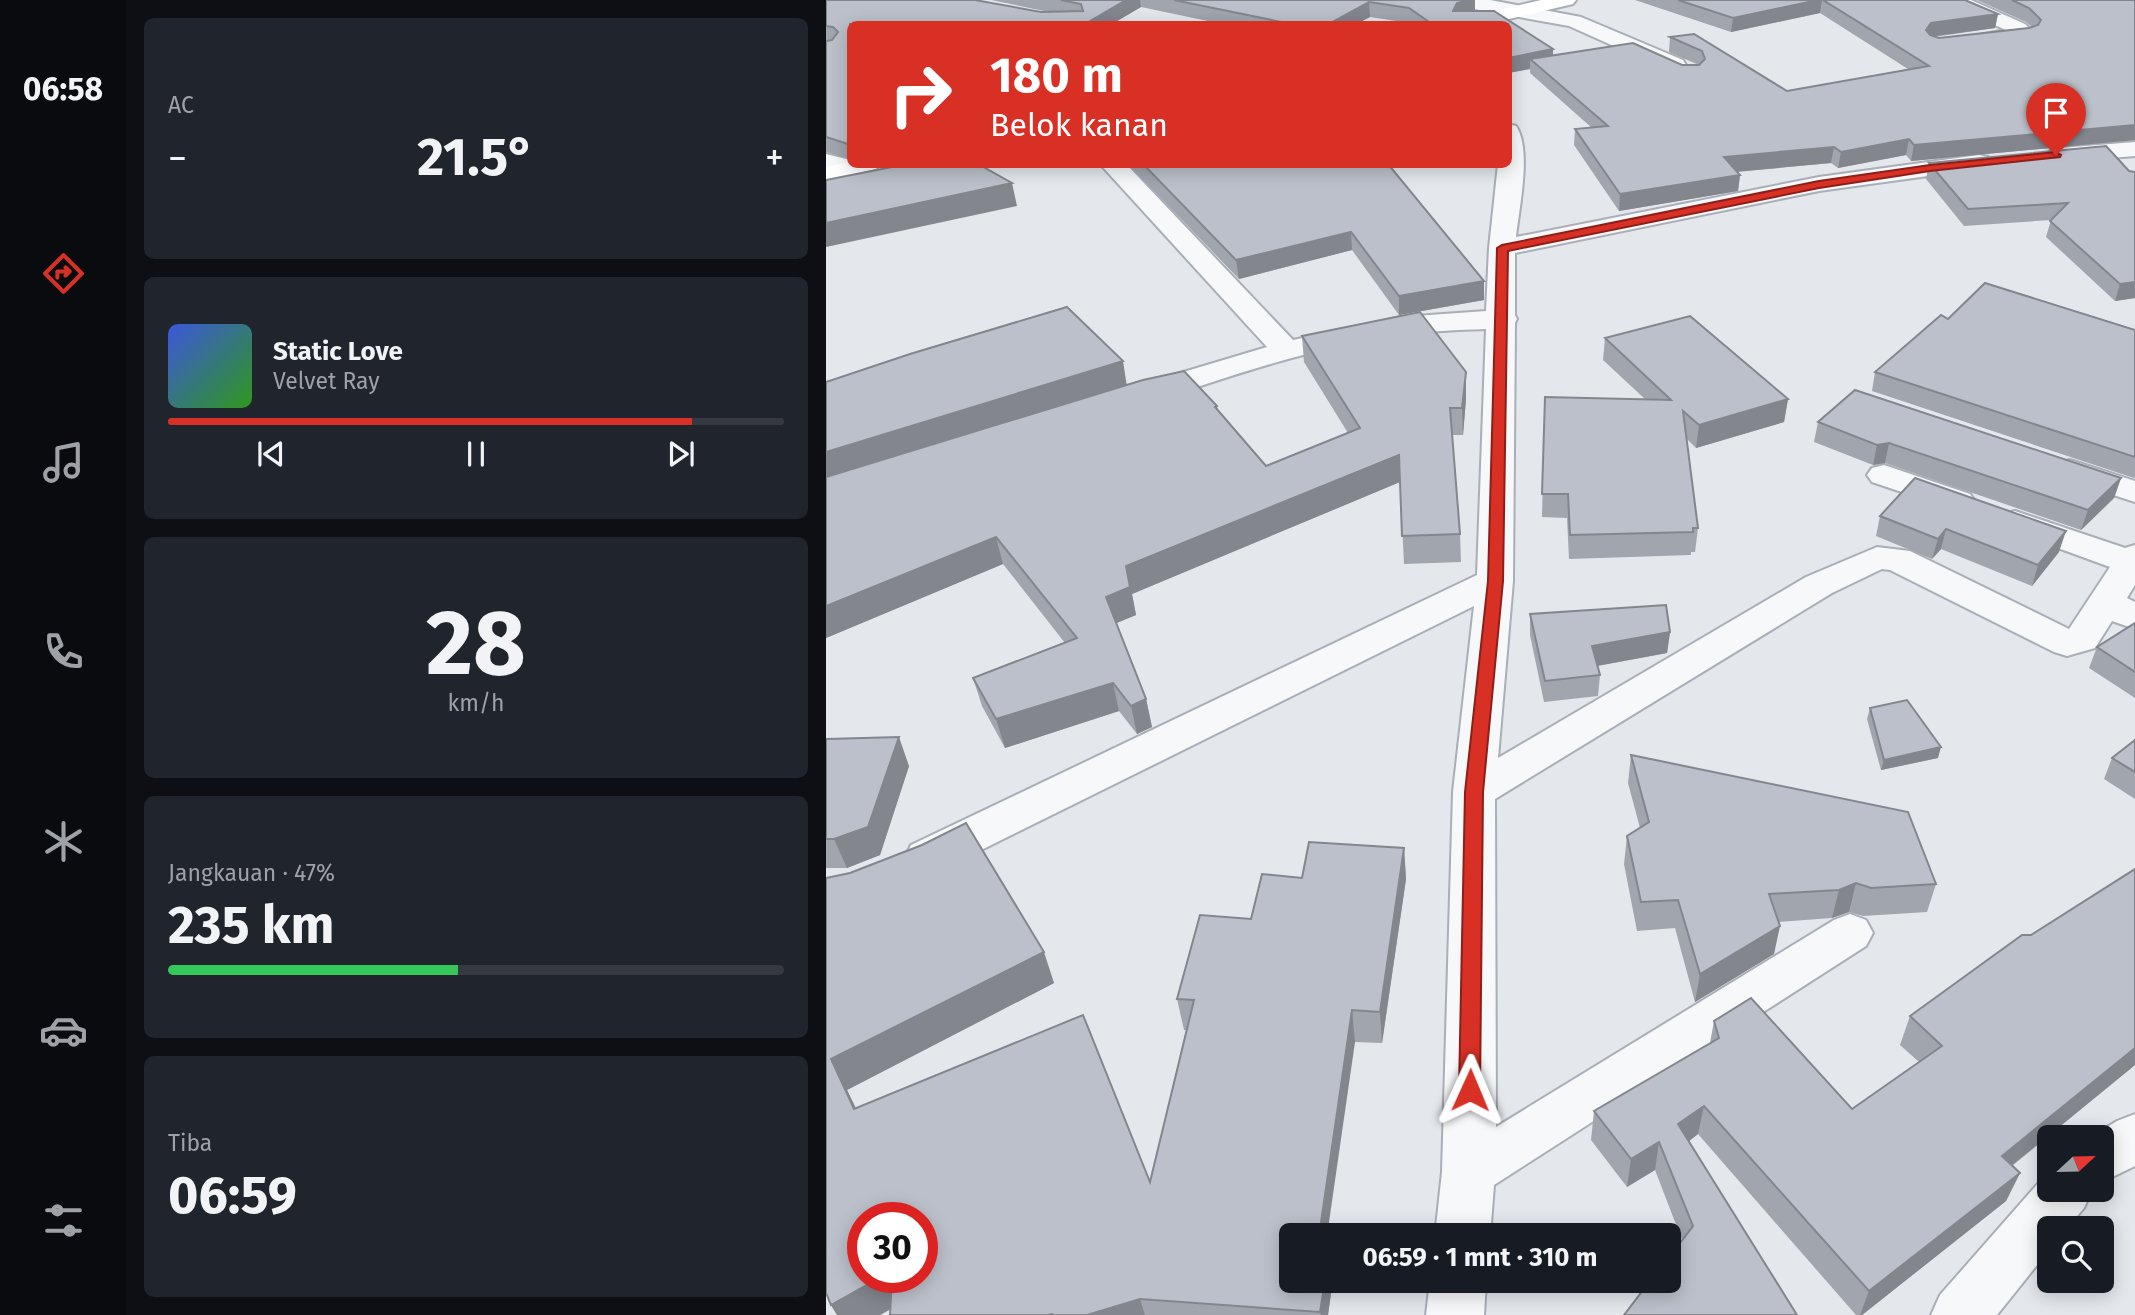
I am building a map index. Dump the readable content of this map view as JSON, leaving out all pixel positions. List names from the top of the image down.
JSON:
{
  "north": "right",
  "page": {
    "tabs": "06:58",
    "tile": [
      "AC",
      ["28", "km/h"],
      ["Jangkauan · 47%", "235 km"],
      ["Tiba", "06:59"]
    ],
    "turn": ["180 m", "Belok kanan"],
    "heat": ["−", "21.5°", "+"],
    "song": ["Static Love", "Velvet Ray"],
    "limit": "30",
    "trip": "06:59 · 1 mnt · 310 m"
  }
}
